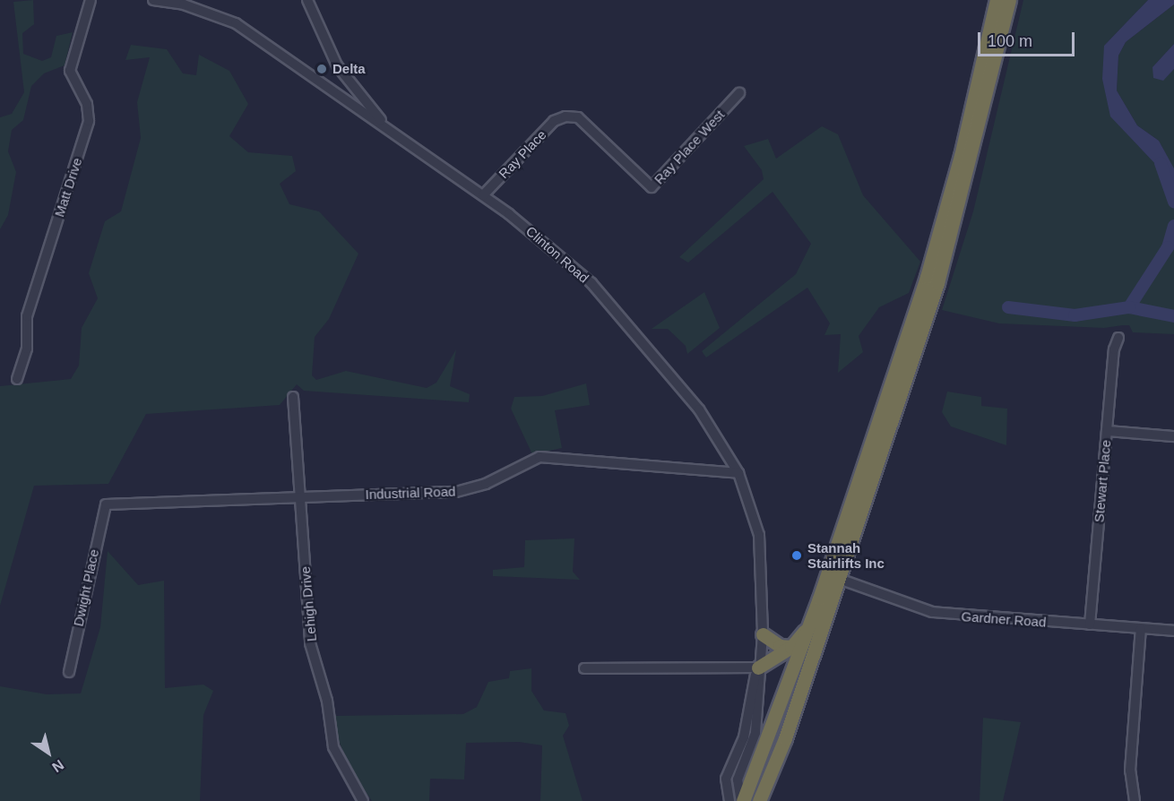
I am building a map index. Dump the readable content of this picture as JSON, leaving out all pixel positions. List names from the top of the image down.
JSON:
{
  "streets": {
    "street": [
      "Ray Place West",
      "Ray Place",
      "Matt Drive",
      "Clinton Road",
      "Stewart Place",
      "Industrial Road",
      "Dwight Place",
      "Lehigh Drive",
      "Gardner Road"
    ]
  },
  "crossings": [
    ["Ray Place West", "Ray Place"],
    ["Ray Place", "Clinton Road"],
    ["Clinton Road", "Industrial Road"],
    ["Stewart Place", "Gardner Road"],
    ["Industrial Road", "Dwight Place"],
    ["Industrial Road", "Lehigh Drive"]
  ],
  "places": ["Delta", "Stannah Stairlifts Inc"],
  "scale_bar": "100 m",
  "north": "bottom right"
}
